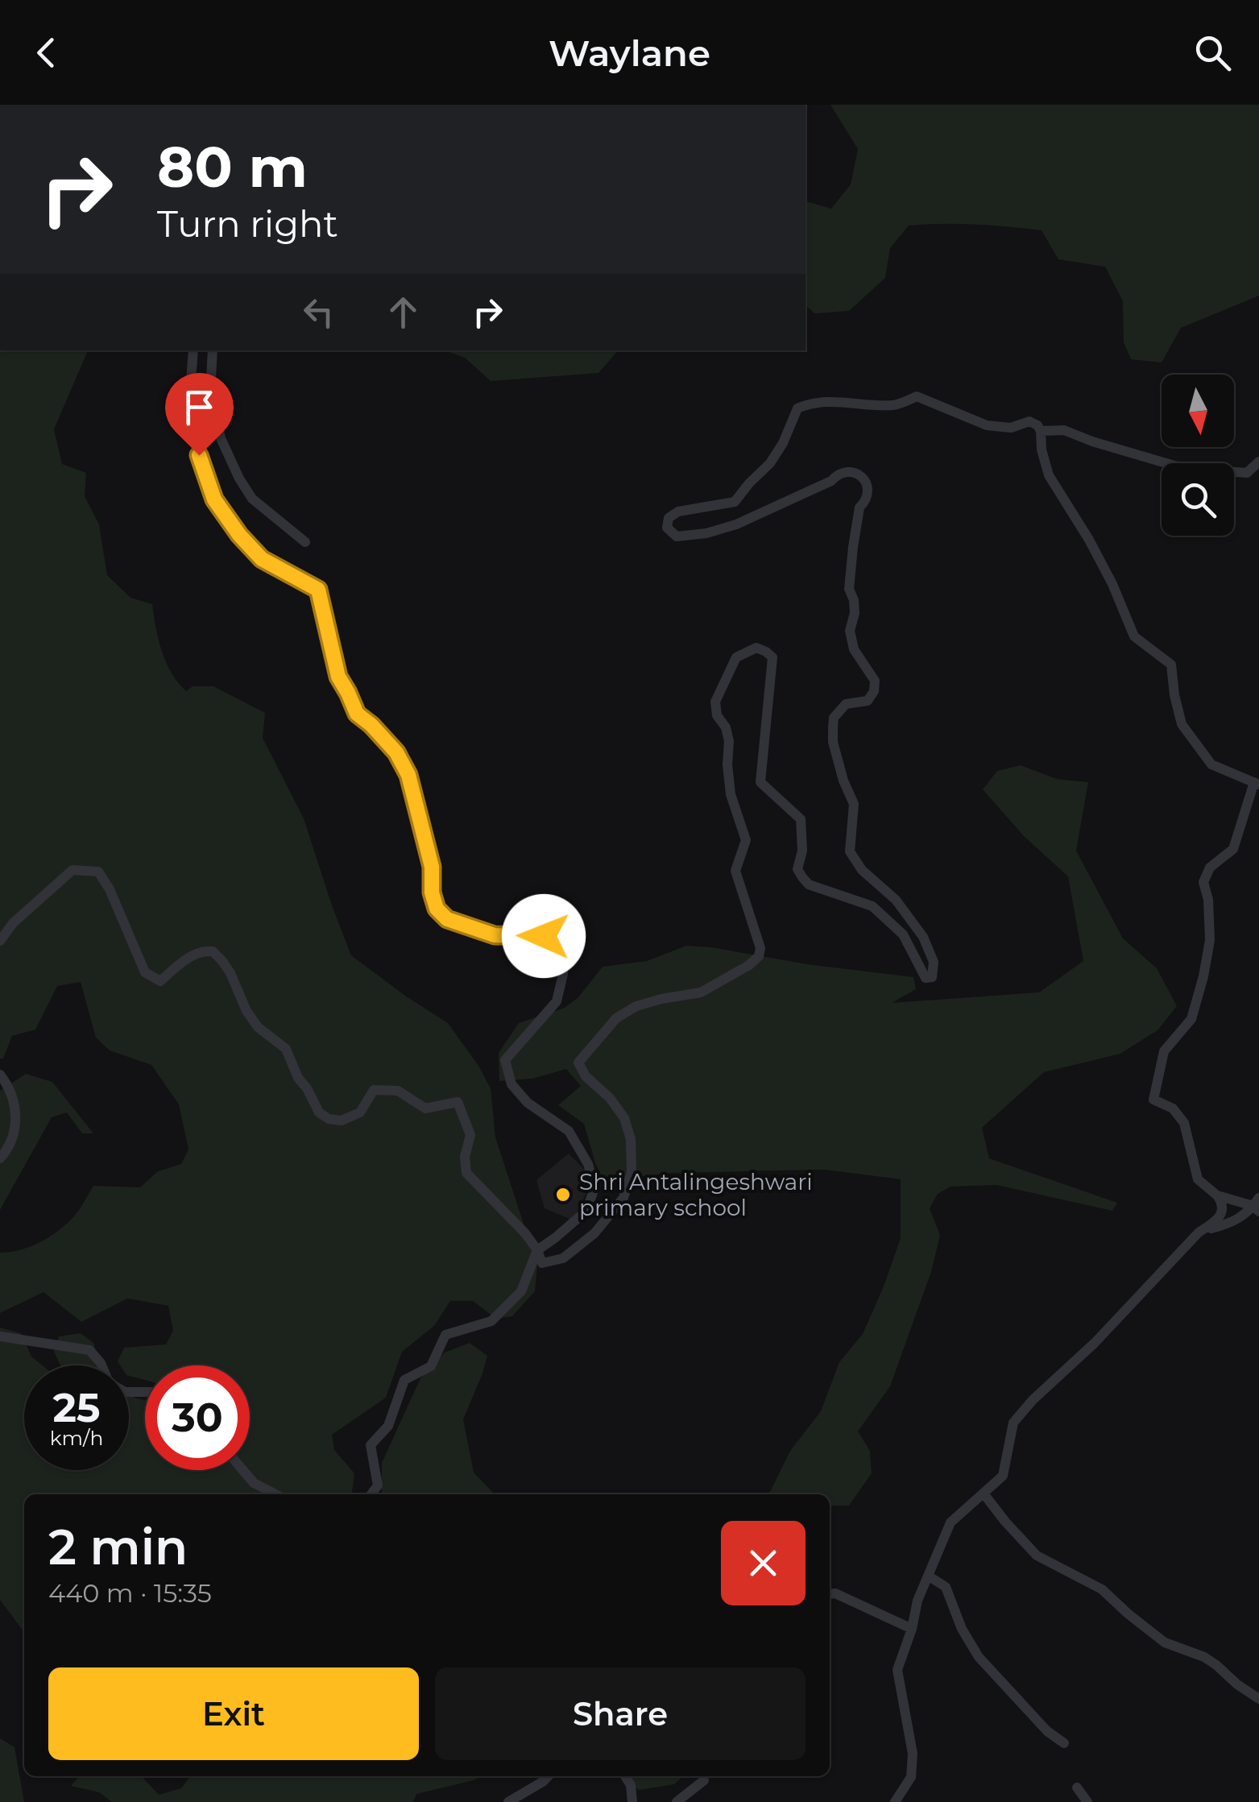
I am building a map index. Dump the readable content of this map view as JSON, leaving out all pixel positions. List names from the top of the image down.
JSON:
{
  "places": ["Shri Antalingeshwari primary school"],
  "north": "bottom",
  "page": {
    "header": "Waylane",
    "turn": ["80 m", "Turn right"],
    "speed": "25 km/h",
    "limit": "30",
    "heading": ["2 min", "440 m · 15:35"],
    "buttons": ["Exit", "Share"]
  }
}
